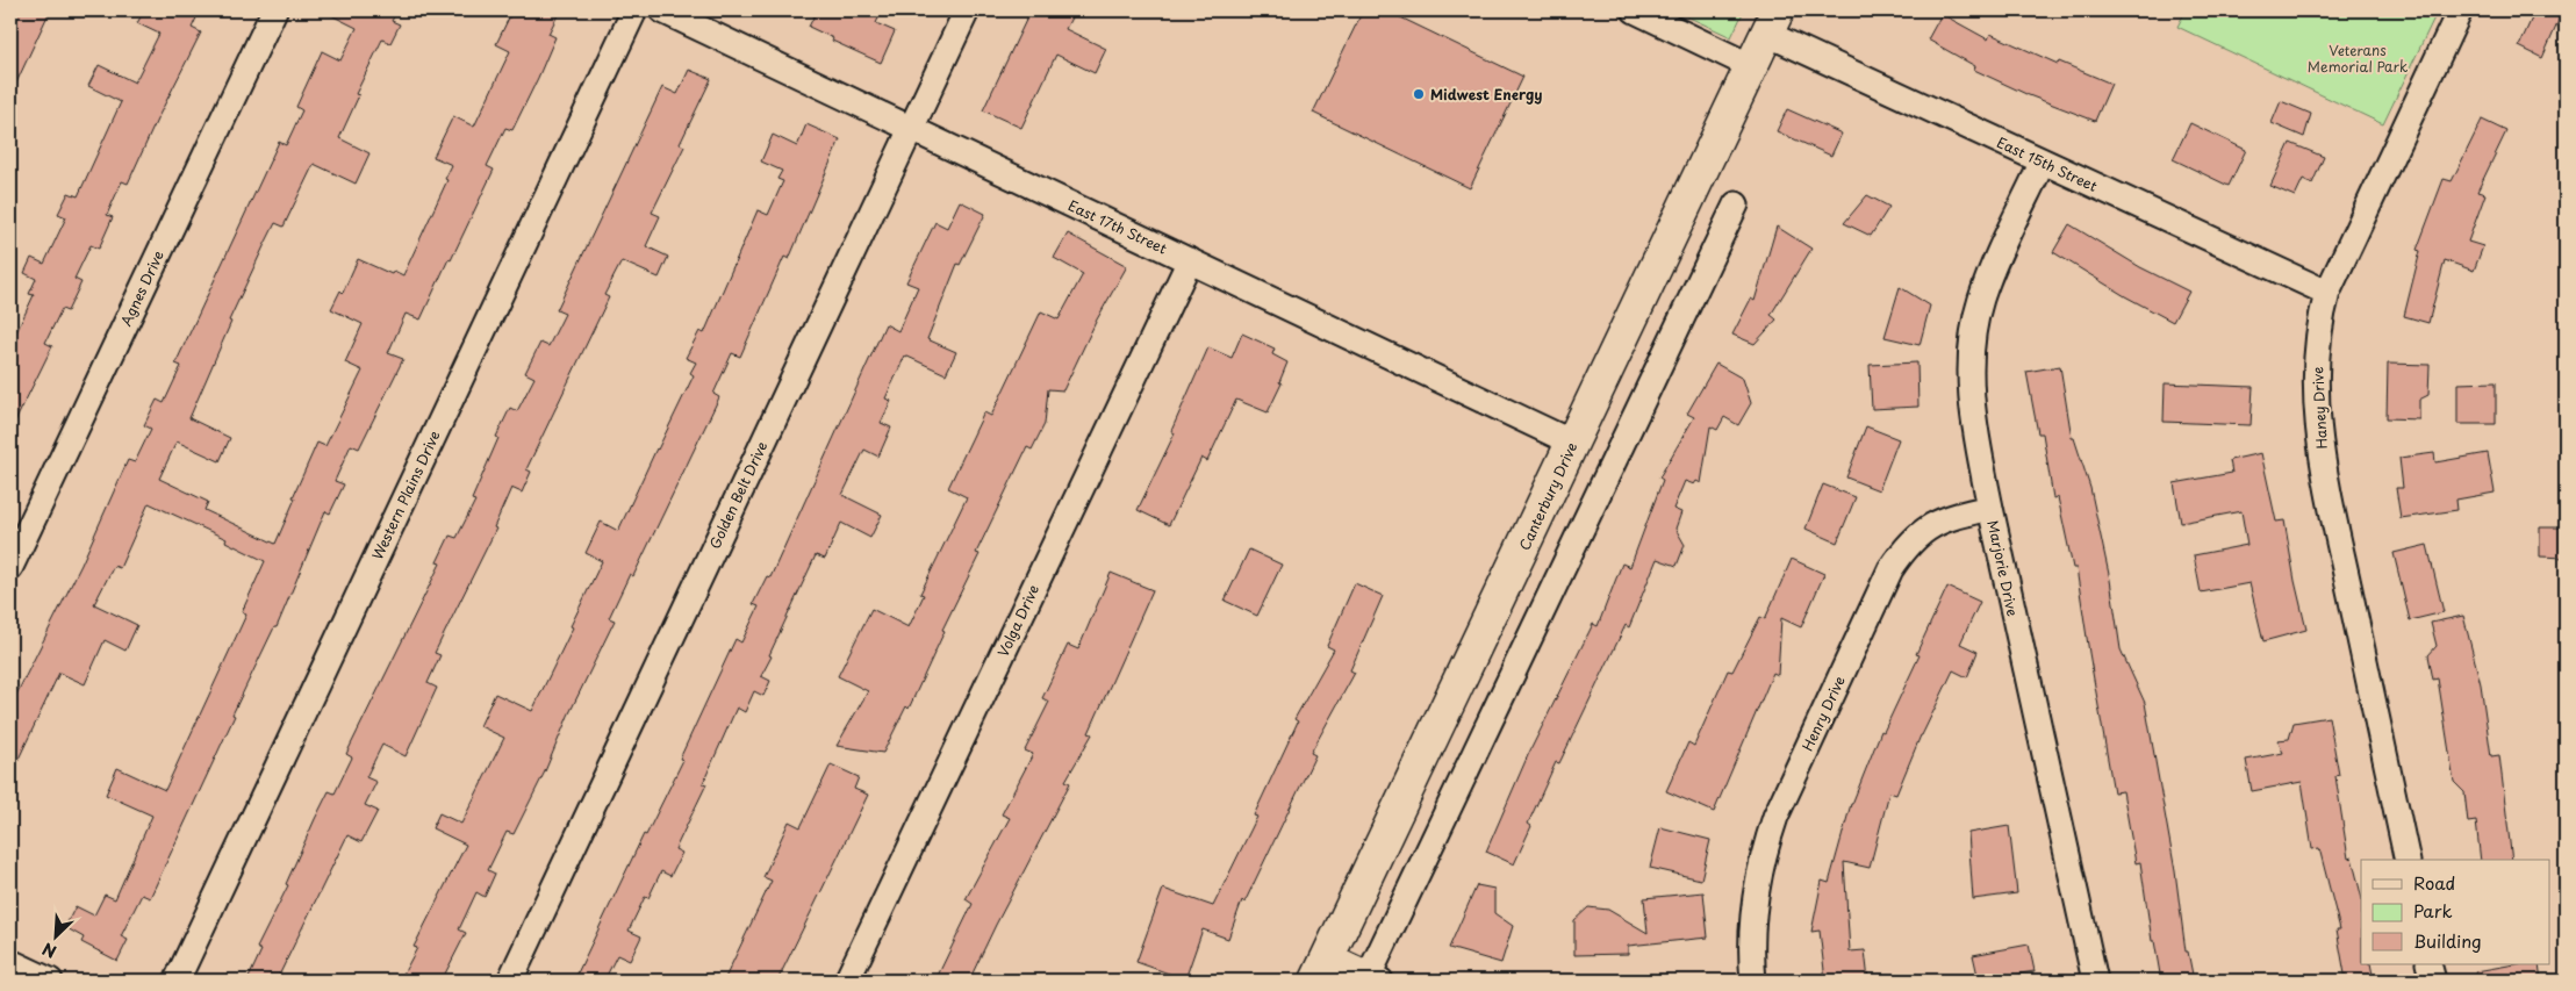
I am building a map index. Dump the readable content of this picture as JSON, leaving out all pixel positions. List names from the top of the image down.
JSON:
{
  "streets": {
    "main road": ["Canterbury Drive"],
    "street": [
      "East 15th Street",
      "East 17th Street",
      "Agnes Drive",
      "Haney Drive",
      "Western Plains Drive",
      "Golden Belt Drive",
      "Marjorie Drive",
      "Volga Drive",
      "Henry Drive"
    ]
  },
  "crossings": [
    ["East 15th Street", "Haney Drive"],
    ["East 15th Street", "Canterbury Drive"],
    ["East 15th Street", "Marjorie Drive"],
    ["East 17th Street", "Golden Belt Drive"],
    ["East 17th Street", "Canterbury Drive"],
    ["East 17th Street", "Volga Drive"],
    ["Marjorie Drive", "Henry Drive"]
  ],
  "parks": ["Veterans Memorial Park"],
  "places": ["Midwest Energy"],
  "legend": ["Road", "Park", "Building"],
  "north": "bottom left"
}
